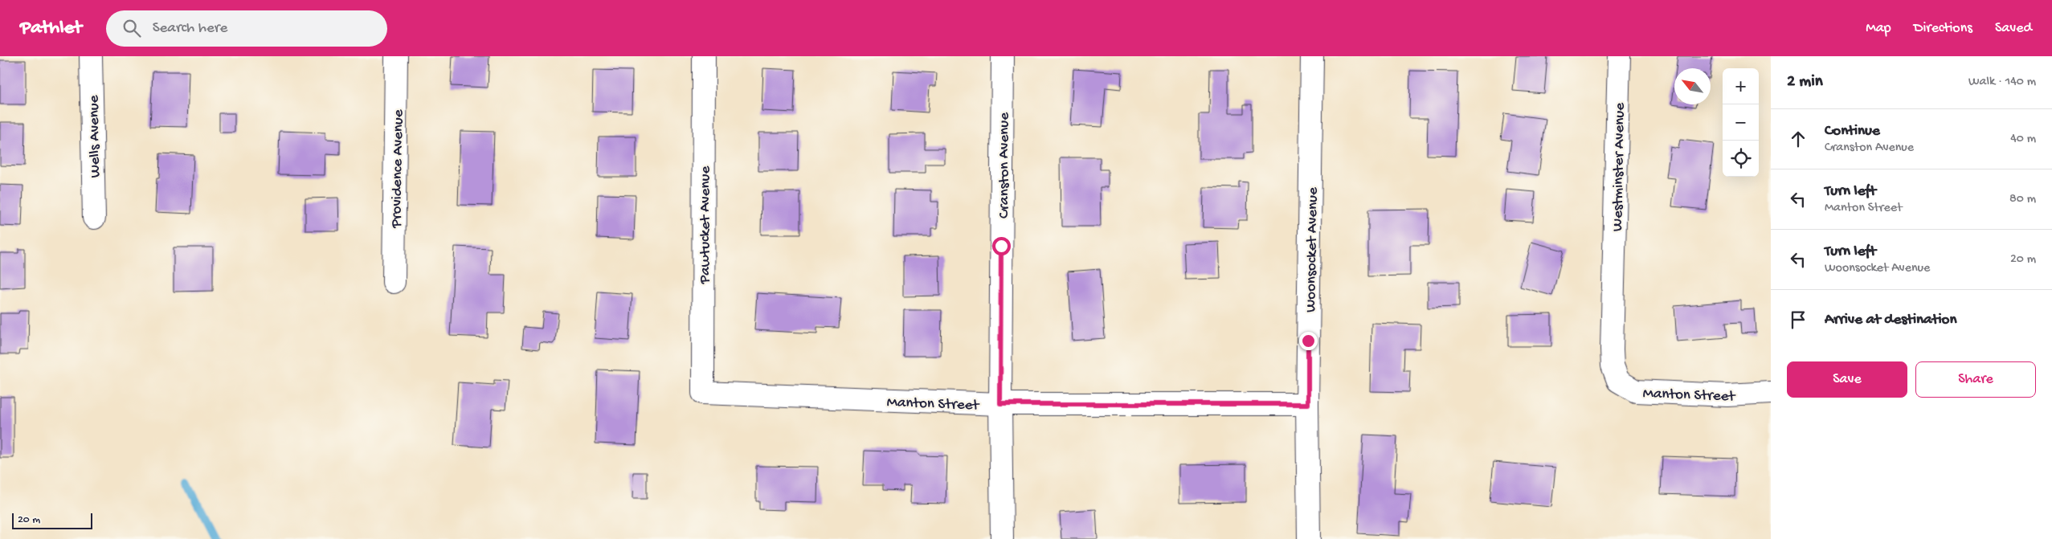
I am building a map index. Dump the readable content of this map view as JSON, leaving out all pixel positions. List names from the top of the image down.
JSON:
{
  "streets": {
    "street": [
      "Wells Avenue",
      "Cranston Avenue",
      "Westminster Avenue",
      "Providence Avenue",
      "Pawtucket Avenue",
      "Woonsocket Avenue",
      "Manton Street"
    ]
  },
  "crossings": [
    ["Cranston Avenue", "Manton Street"],
    ["Westminster Avenue", "Manton Street"],
    ["Pawtucket Avenue", "Manton Street"],
    ["Woonsocket Avenue", "Manton Street"]
  ],
  "scale_bar": "20 m",
  "north": "top left",
  "page": {
    "header": "Pathlet",
    "search": "Search here",
    "nav": ["Map", "Directions", "Saved"],
    "heading": ["2 min", "Walk · 140 m"],
    "map_buttons": ["+", "−"],
    "list": [
      ["Continue", "Cranston Avenue", "40 m"],
      ["Turn left", "Manton Street", "80 m"],
      ["Turn left", "Woonsocket Avenue", "20 m"],
      "Arrive at destination"
    ],
    "buttons": ["Save", "Share"],
    "scale": "20 m"
  }
}
